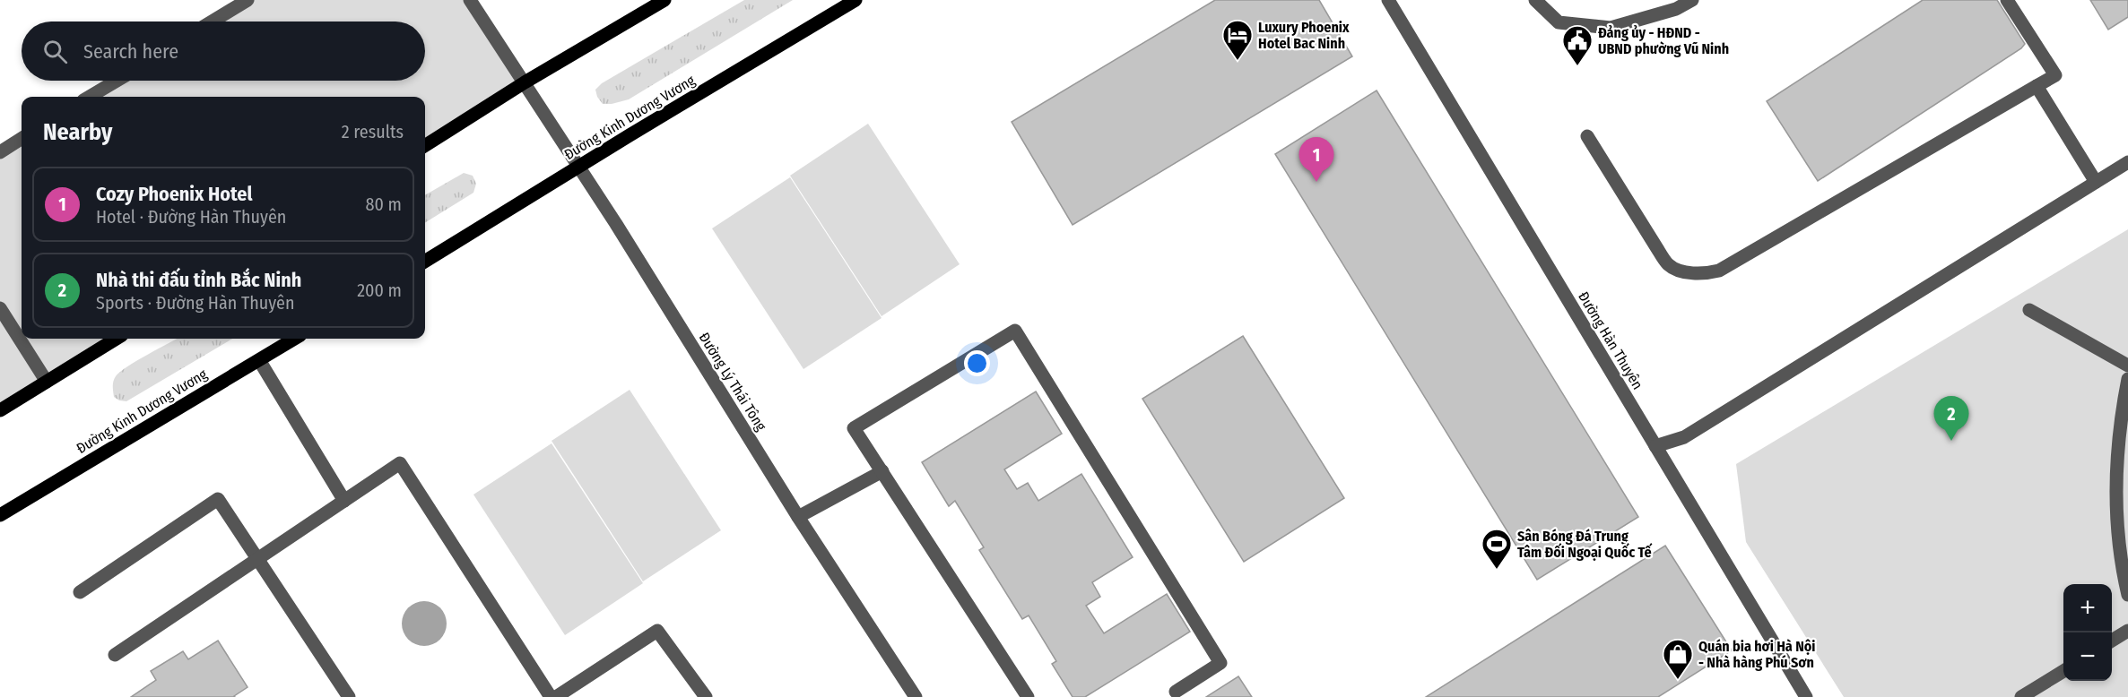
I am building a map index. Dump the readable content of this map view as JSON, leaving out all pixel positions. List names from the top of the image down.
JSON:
{
  "streets": {
    "main road": ["Đường Kinh Dương Vương"],
    "street": ["Đường Hàn Thuyên", "Đường Lý Thái Tông"]
  },
  "crossings": [
    ["Đường Kinh Dương Vương", "Đường Lý Thái Tông"]
  ],
  "places": {
    "hotel": ["Luxury Phoenix Hotel Bac Ninh"],
    "public building": ["Đảng ủy - HĐND - UBND phường Vũ Ninh"],
    "sports": ["Sân Bóng Đá Trung Tâm Đối Ngoại Quốc Tế"],
    "shop": ["Quán bia hơi Hà Nội - Nhà hàng Phú Sơn"]
  },
  "page": {
    "search": "Search here",
    "heading": ["Nearby", "2 results"],
    "pins": ["1", "2"],
    "list": [
      {
        "mark": "1",
        "name": "Cozy Phoenix Hotel",
        "note": "Hotel · Đường Hàn Thuyên",
        "value": "80 m"
      },
      {
        "mark": "2",
        "name": "Nhà thi đấu tỉnh Bắc Ninh",
        "note": "Sports · Đường Hàn Thuyên",
        "value": "200 m"
      }
    ],
    "map_buttons": ["+", "−"]
  }
}
